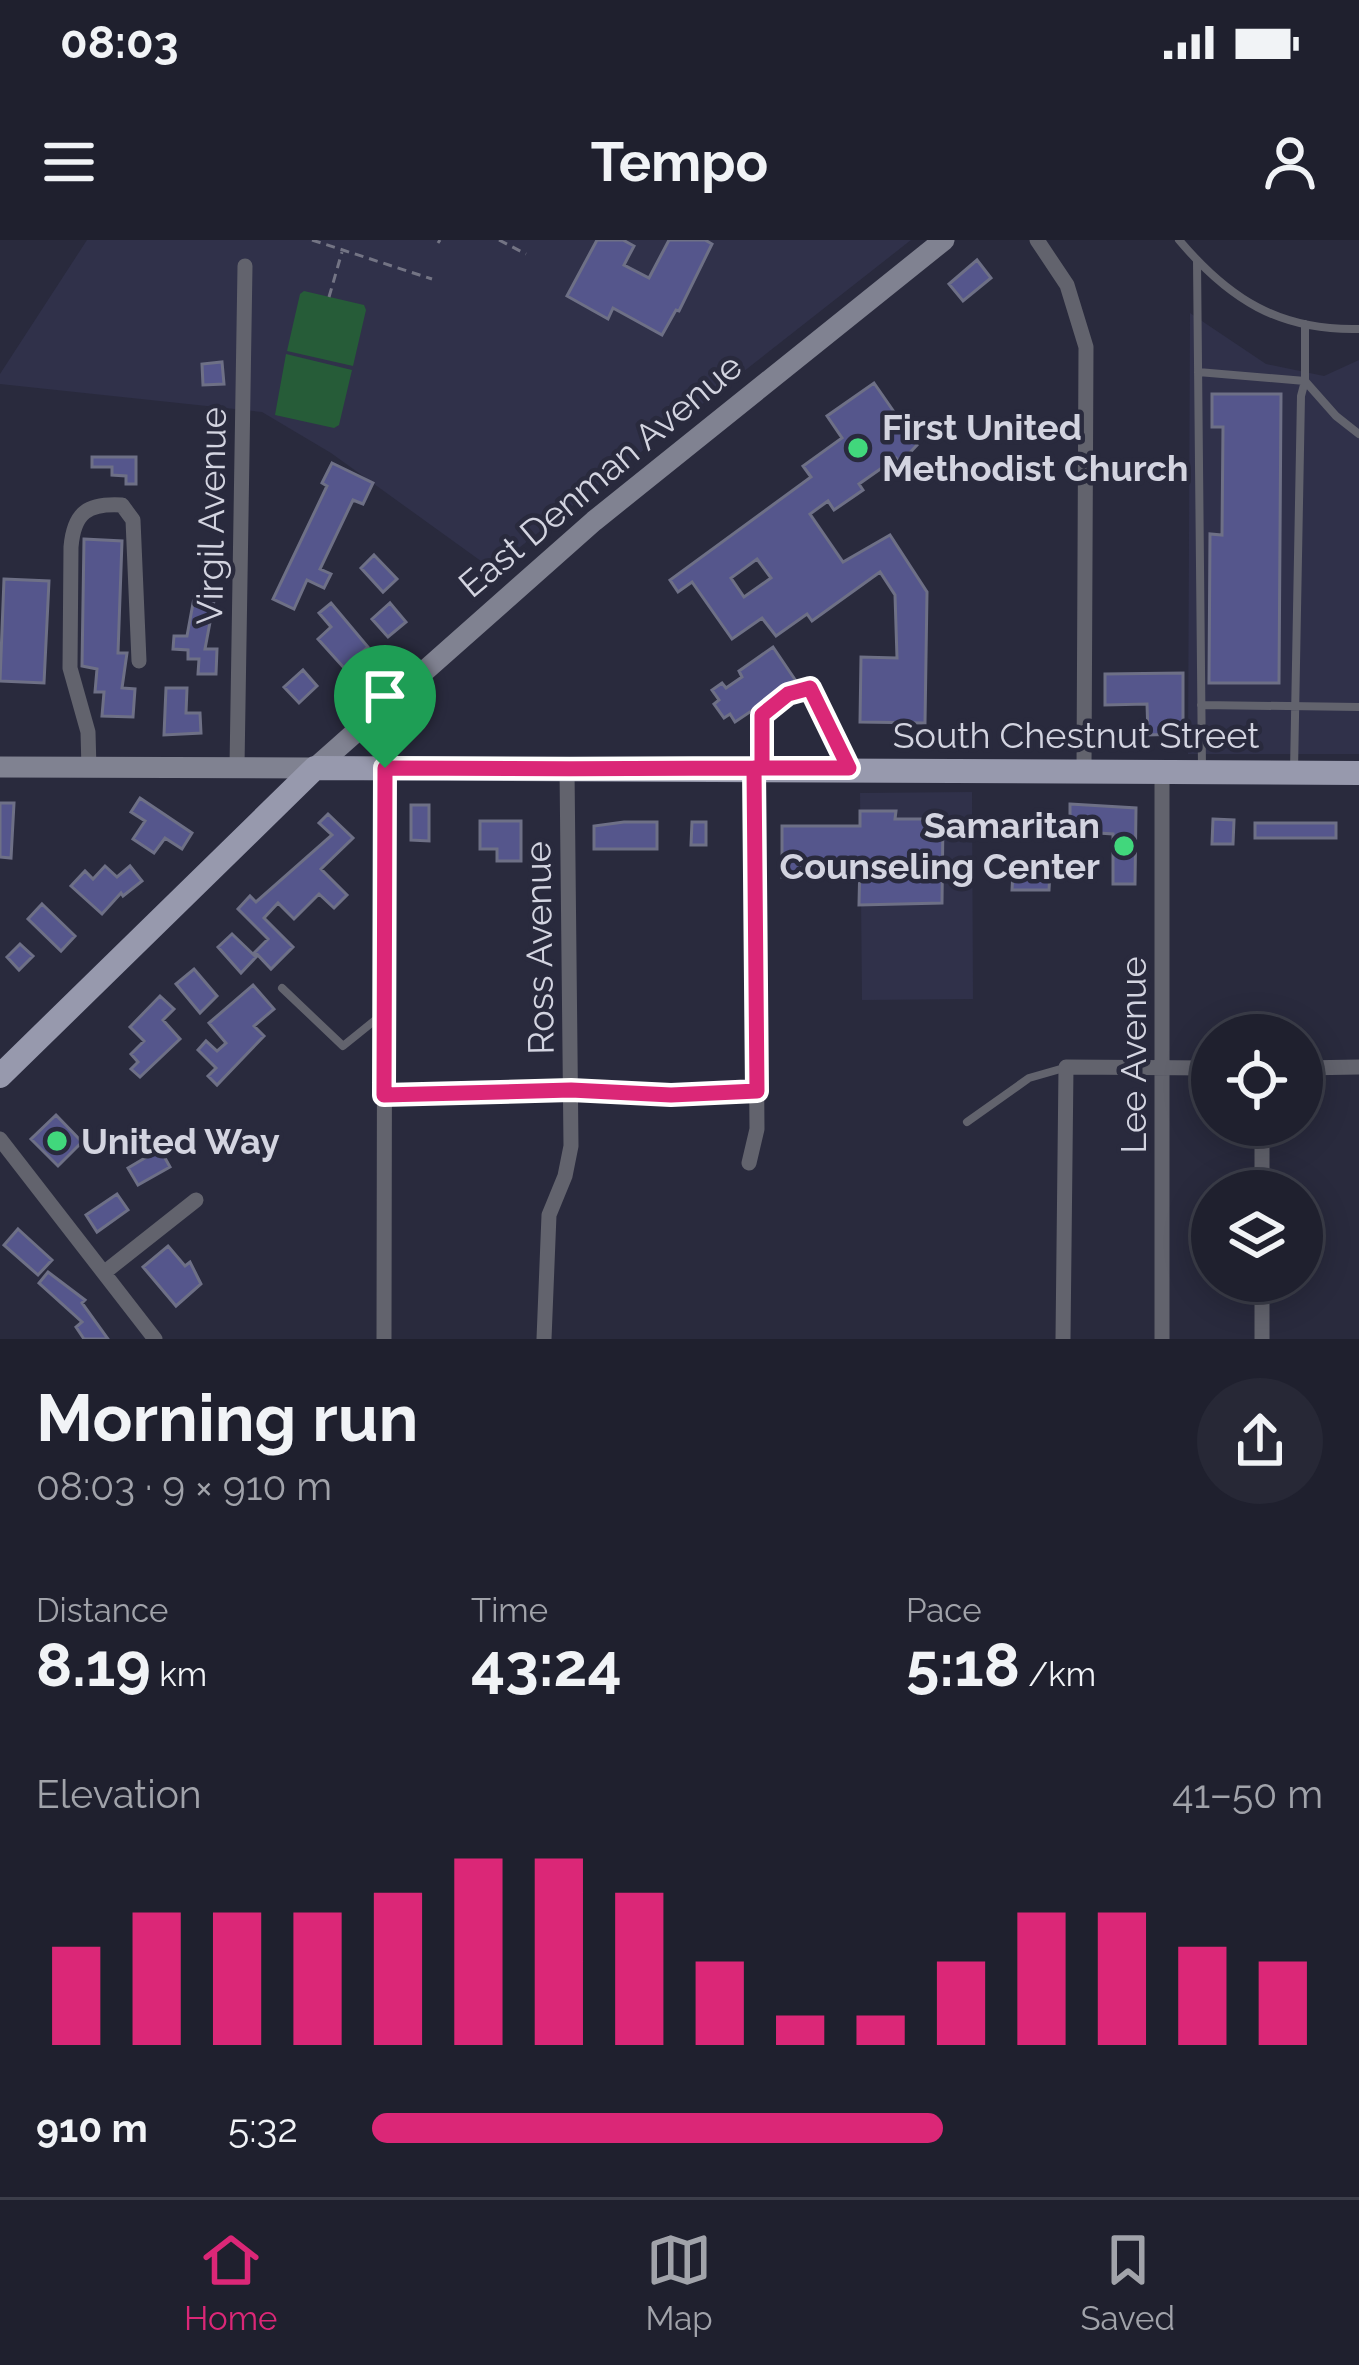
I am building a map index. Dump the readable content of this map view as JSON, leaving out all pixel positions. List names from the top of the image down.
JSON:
{
  "streets": {
    "main road": ["East Denman Avenue", "South Chestnut Street"],
    "street": ["Virgil Avenue", "Ross Avenue", "Lee Avenue"]
  },
  "crossings": [
    ["East Denman Avenue", "South Chestnut Street"],
    ["Virgil Avenue", "South Chestnut Street"],
    ["South Chestnut Street", "Ross Avenue"],
    ["South Chestnut Street", "Lee Avenue"]
  ],
  "places": ["First United Methodist Church", "Samaritan Counseling Center", "United Way"],
  "page": {
    "status": "08:03",
    "header": "Tempo",
    "heading": ["Morning run", "08:03 · 9 × 910 m"],
    "stats": [
      ["Distance", "8.19 km"],
      ["Time", "43:24"],
      ["Pace", "5:18 /km"]
    ],
    "chart": ["Elevation", "41–50 m"],
    "list": [
      {
        "name": "910 m",
        "note": "5:32"
      }
    ],
    "tabs": ["Home", "Map", "Saved"]
  }
}
